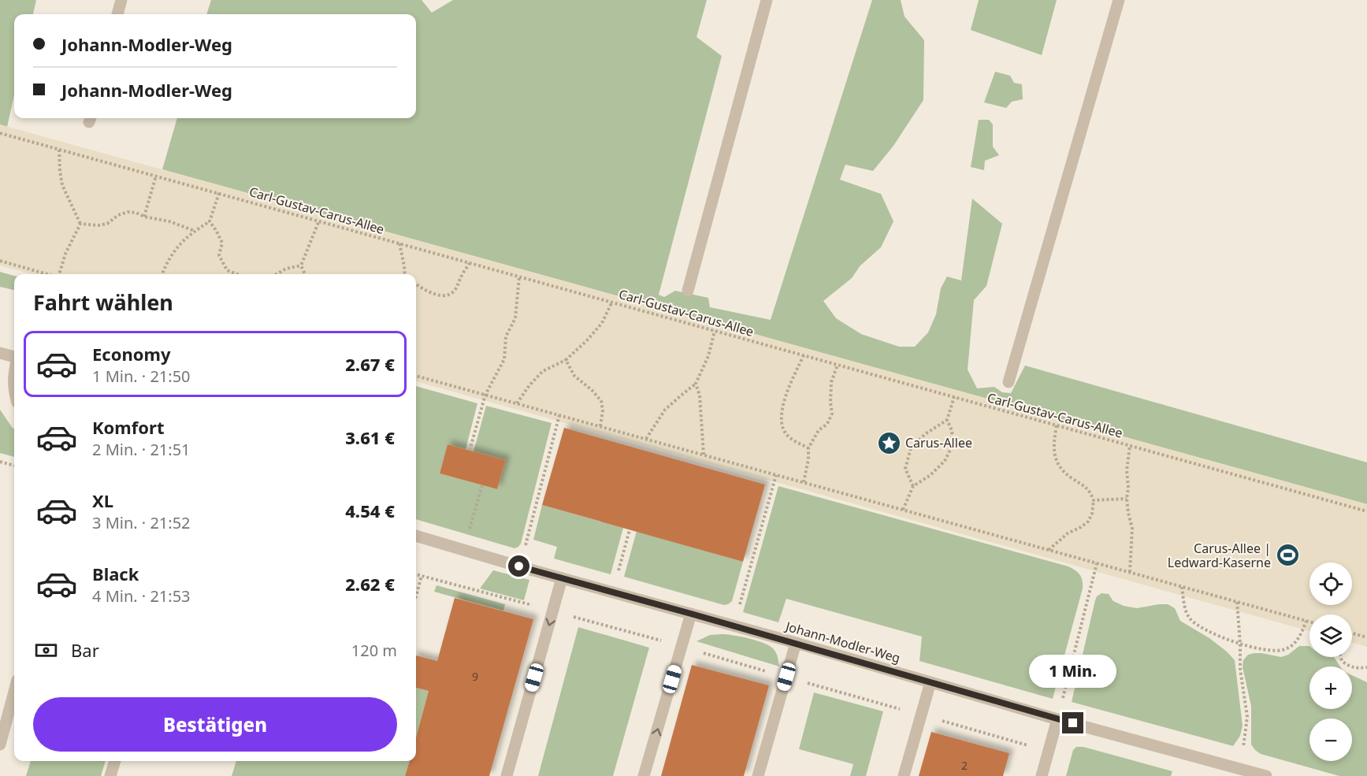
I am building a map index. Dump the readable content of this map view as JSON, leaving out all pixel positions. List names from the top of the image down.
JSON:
{
  "streets": {
    "street": ["Johann-Modler-Weg"],
    "path": ["Carl-Gustav-Carus-Allee"]
  },
  "places": {
    "place": ["Carus-Allee"],
    "sports": ["Carus-Allee | Ledward-Kaserne"]
  },
  "house_numbers": ["9", "2"],
  "page": {
    "banner": ["Johann-Modler-Weg", "Johann-Modler-Weg"],
    "heading": "Fahrt wählen",
    "list": [
      {
        "name": "Economy",
        "note": "1 Min. · 21:50",
        "value": "2.67 €"
      },
      {
        "name": "Komfort",
        "note": "2 Min. · 21:51",
        "value": "3.61 €"
      },
      {
        "name": "XL",
        "note": "3 Min. · 21:52",
        "value": "4.54 €"
      },
      {
        "name": "Black",
        "note": "4 Min. · 21:53",
        "value": "2.62 €"
      }
    ],
    "map_buttons": ["+", "−"],
    "pay": ["Bar", "120 m"],
    "bubble": "1 Min.",
    "buttons": "Bestätigen"
  }
}
